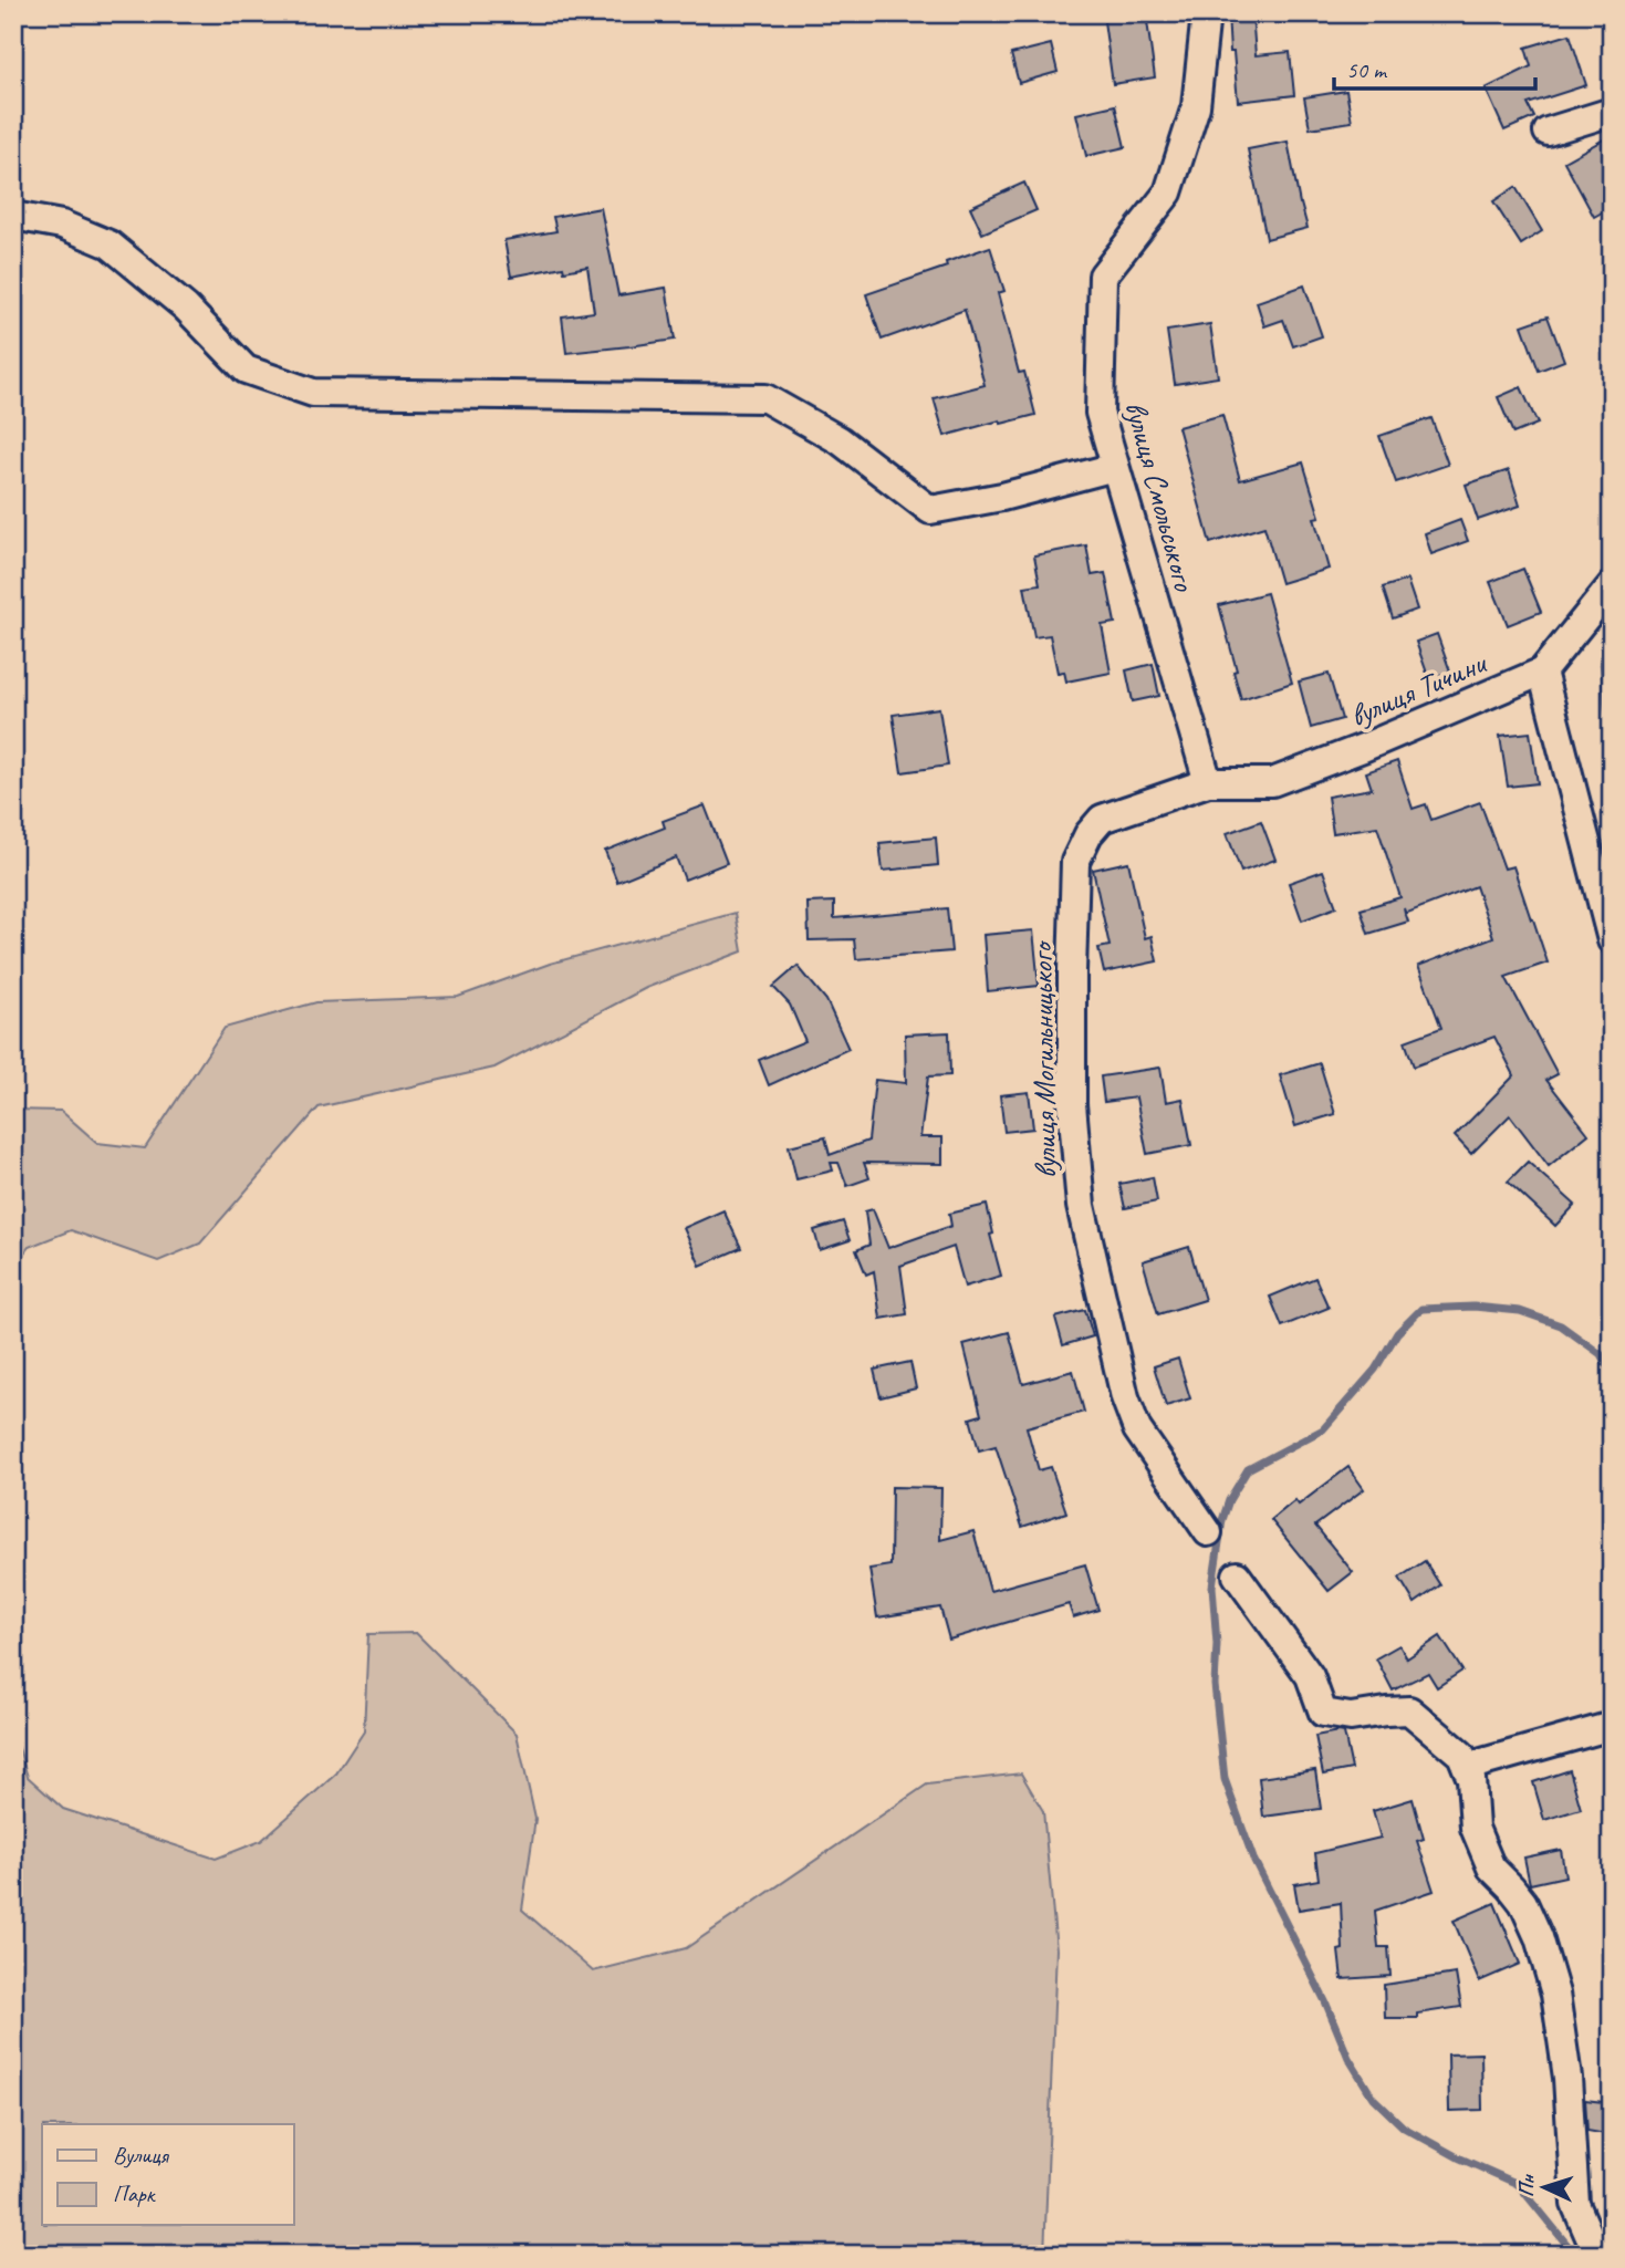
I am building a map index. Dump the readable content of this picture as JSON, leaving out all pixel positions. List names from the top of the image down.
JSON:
{
  "streets": {
    "street": ["вулиця Смольського", "вулиця Тичини", "вулиця Могильницького"]
  },
  "crossings": [
    ["вулиця Смольського", "вулиця Тичини"],
    ["вулиця Смольського", "вулиця Могильницького"],
    ["вулиця Тичини", "вулиця Могильницького"]
  ],
  "legend": ["Вулиця", "Парк"],
  "scale_bar": "50 m",
  "north": "left"
}
